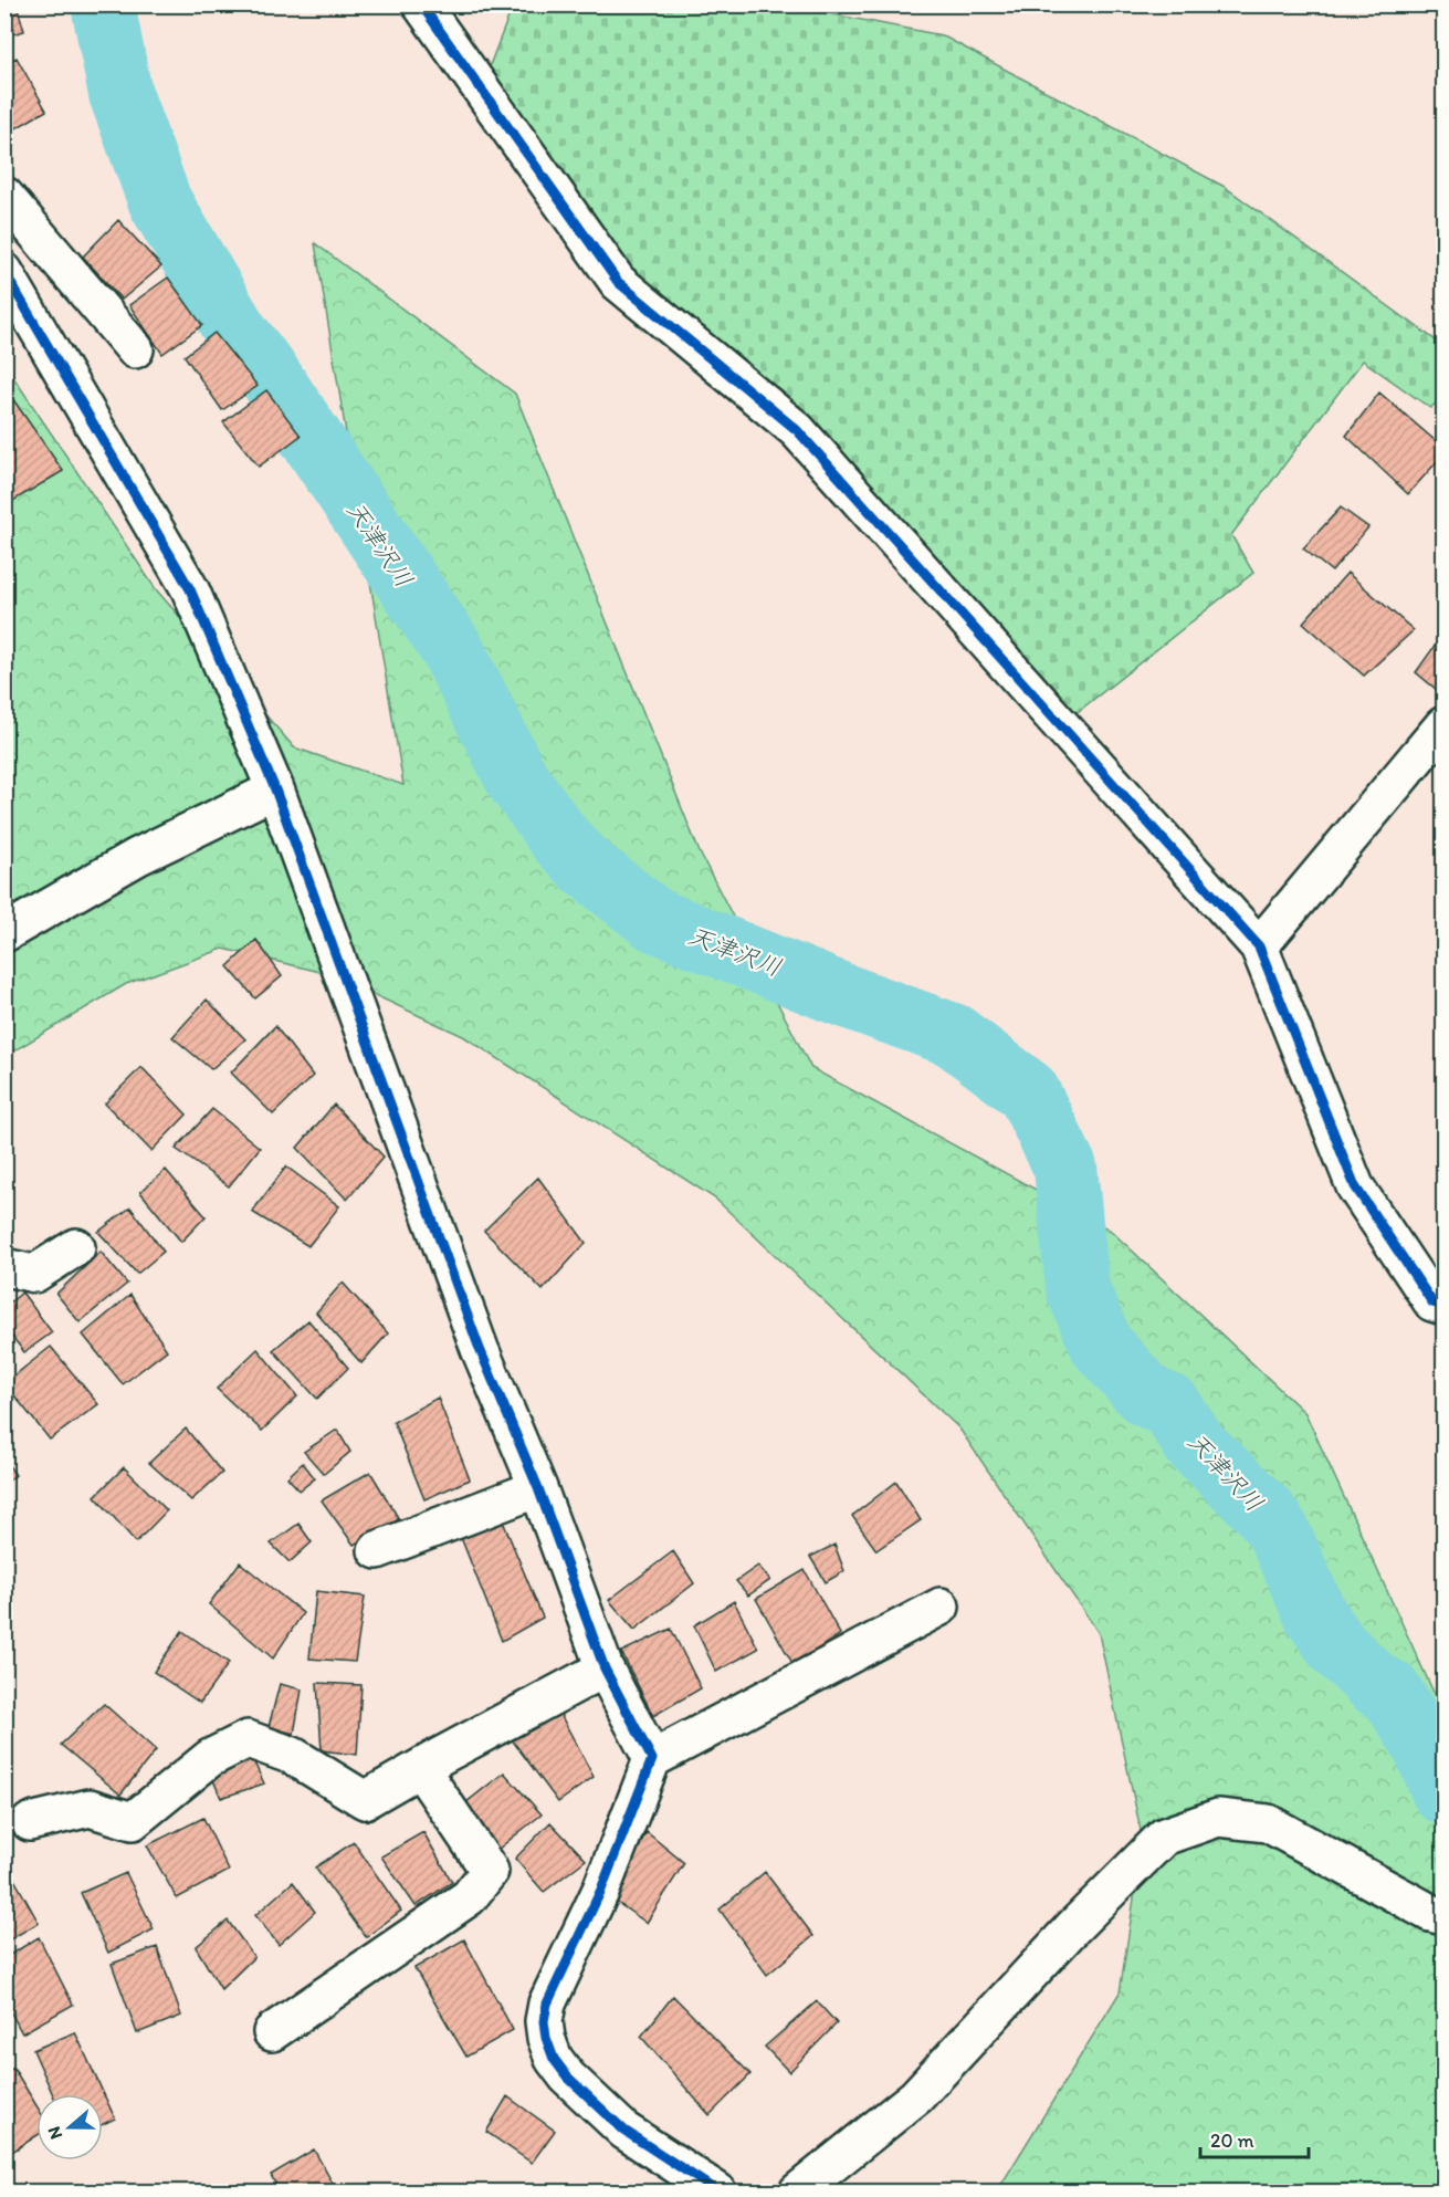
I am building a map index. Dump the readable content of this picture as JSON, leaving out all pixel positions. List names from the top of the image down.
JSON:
{
  "water": ["天津沢川"],
  "scale_bar": "20 m",
  "north": "left"
}
